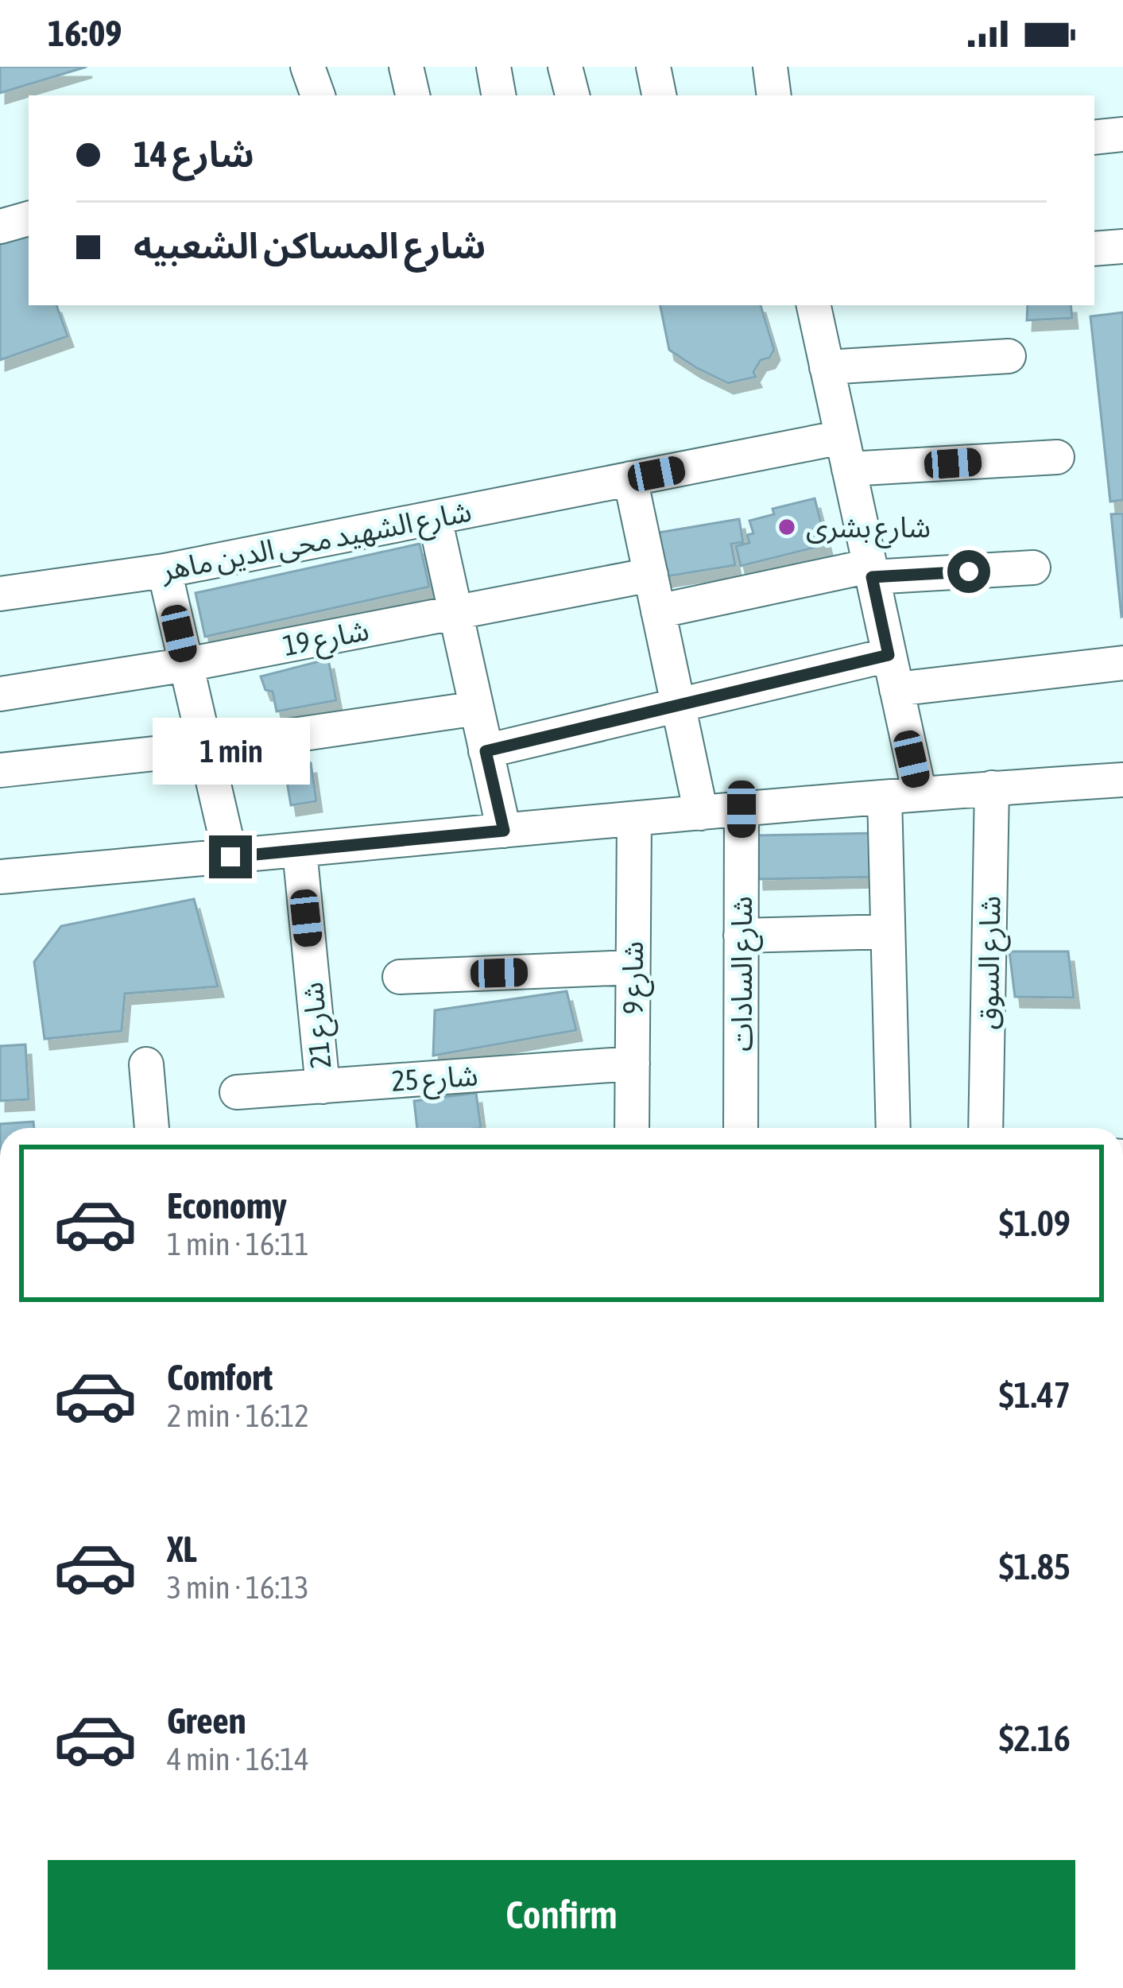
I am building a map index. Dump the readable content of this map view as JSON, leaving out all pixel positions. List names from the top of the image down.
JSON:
{
  "streets": {
    "street": [
      "شارع الشهيد محى الدين ماهر",
      "شارع 19",
      "شارع السوق",
      "شارع السادات",
      "شارع 9",
      "شارع 21",
      "شارع 25"
    ]
  },
  "crossings": [
    ["شارع 9", "شارع 25"],
    ["شارع 21", "شارع 25"]
  ],
  "places": ["شارع بشرى"],
  "page": {
    "status": "16:09",
    "banner": ["شارع 14", "شارع المساكن الشعبيه"],
    "bubble": "1 min",
    "list": [
      {
        "name": "Economy",
        "note": "1 min · 16:11",
        "value": "$1.09"
      },
      {
        "name": "Comfort",
        "note": "2 min · 16:12",
        "value": "$1.47"
      },
      {
        "name": "XL",
        "note": "3 min · 16:13",
        "value": "$1.85"
      },
      {
        "name": "Green",
        "note": "4 min · 16:14",
        "value": "$2.16"
      }
    ],
    "buttons": "Confirm"
  }
}
